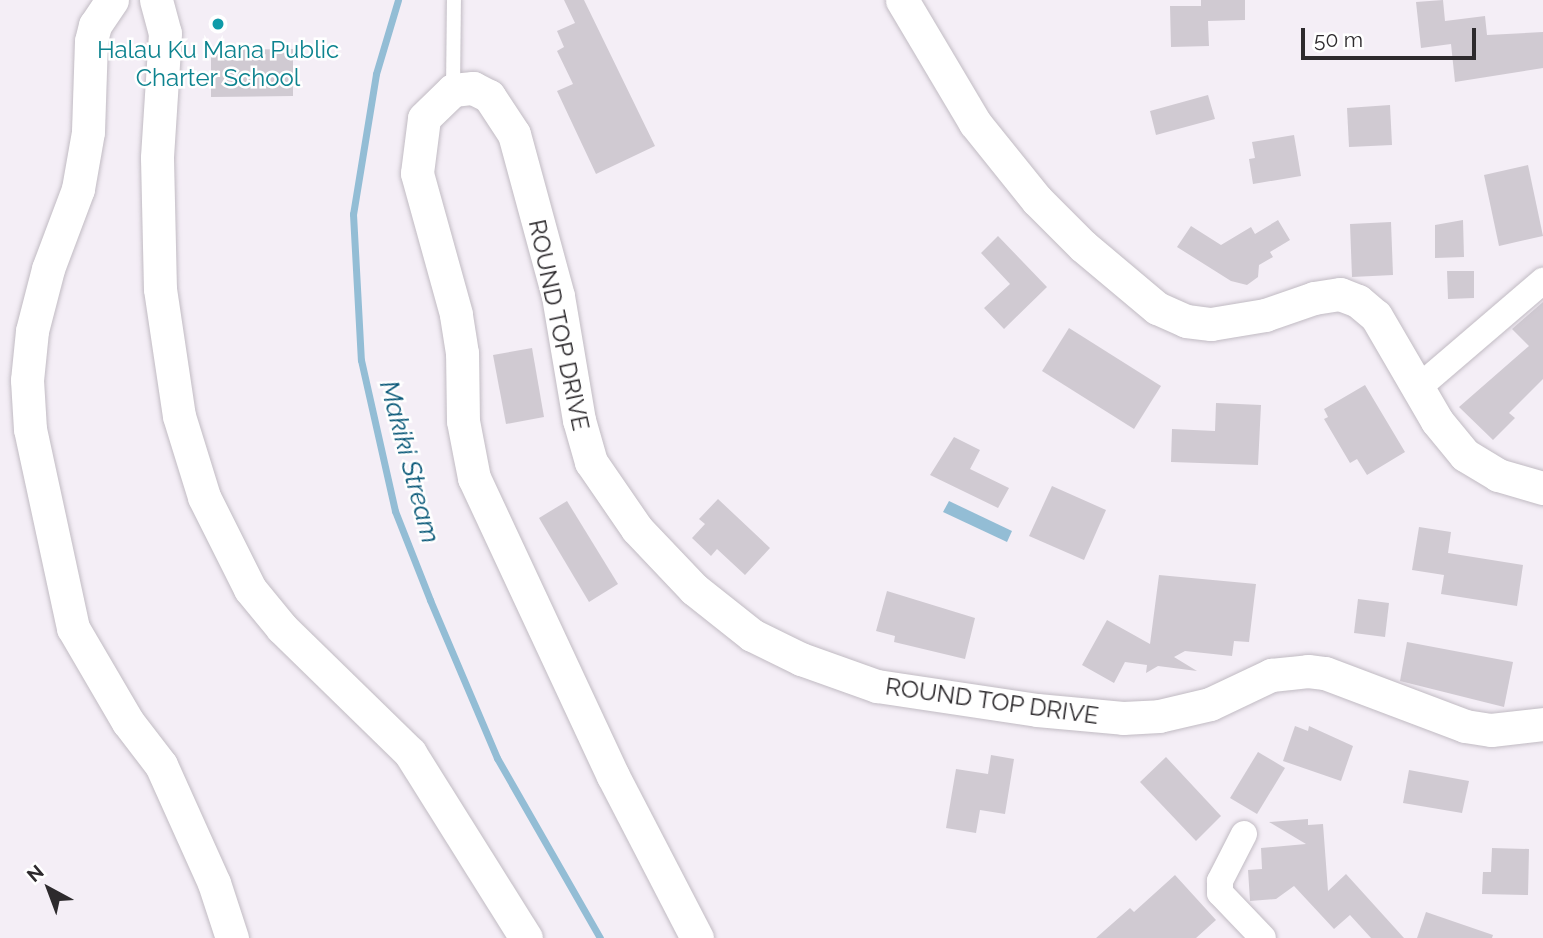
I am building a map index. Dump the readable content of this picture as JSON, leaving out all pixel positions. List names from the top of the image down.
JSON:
{
  "streets": {
    "street": ["ROUND TOP DRIVE"]
  },
  "water": ["Makiki Stream"],
  "places": ["Halau Ku Mana Public Charter School"],
  "scale_bar": "50 m",
  "north": "top left"
}
